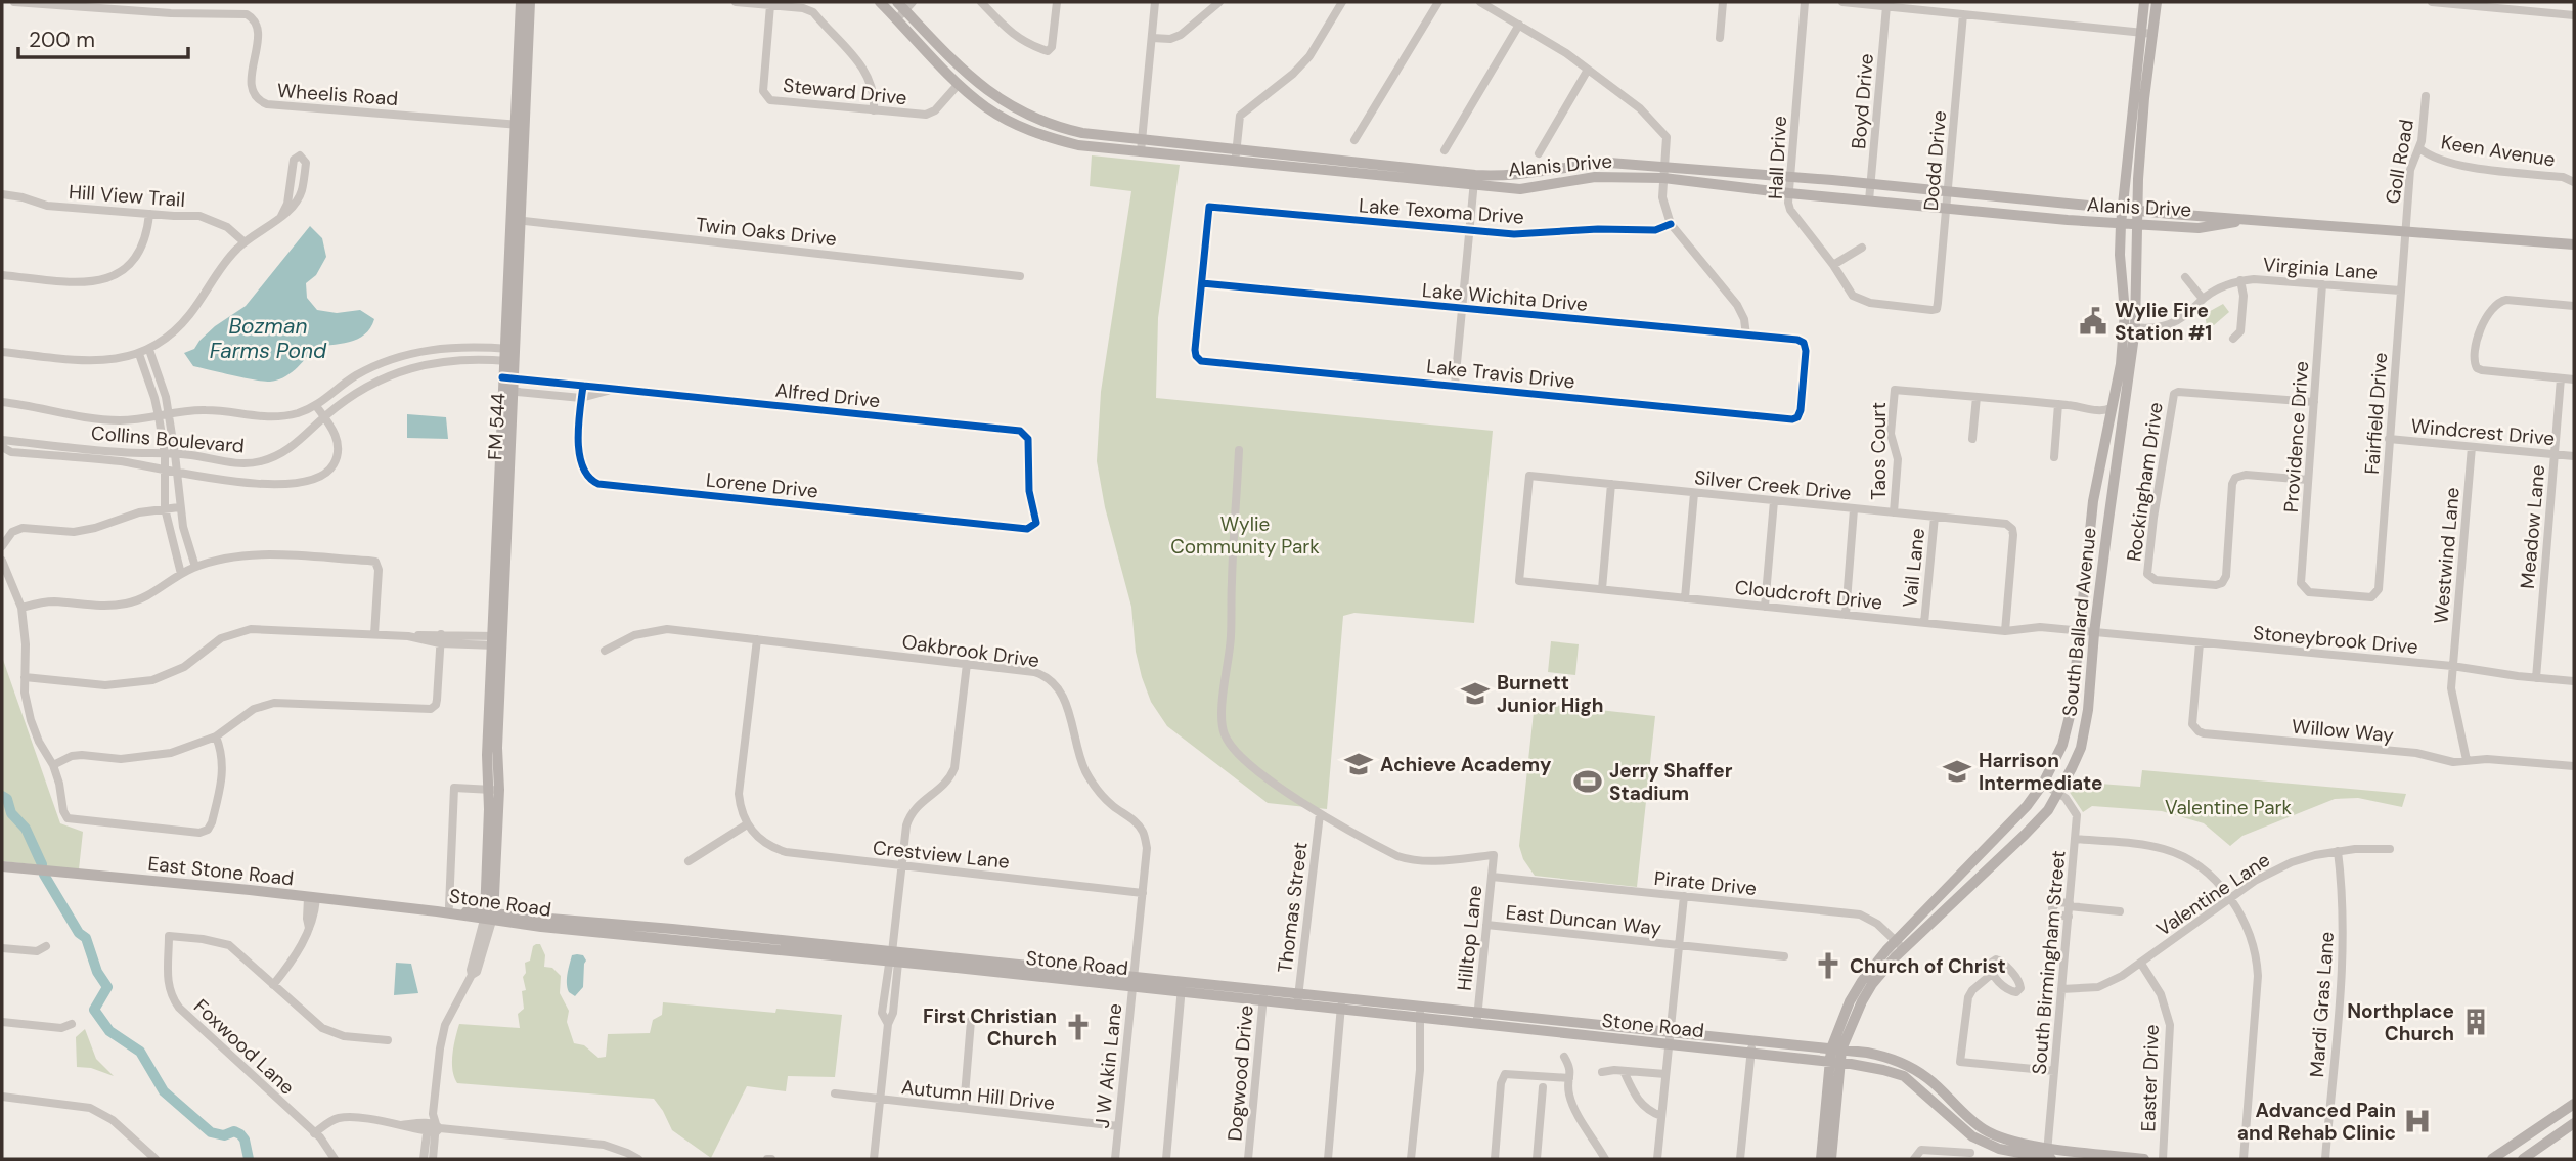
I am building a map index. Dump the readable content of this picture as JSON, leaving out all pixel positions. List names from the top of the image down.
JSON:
{
  "streets": {
    "main road": [
      "Alanis Drive",
      "FM 544",
      "South Ballard Avenue",
      "East Stone Road",
      "Stone Road"
    ],
    "street": [
      "Steward Drive",
      "Wheelis Road",
      "Boyd Drive",
      "Keen Avenue",
      "Hall Drive",
      "Dodd Drive",
      "Goll Road",
      "Hill View Trail",
      "Lake Texoma Drive",
      "Twin Oaks Drive",
      "Virginia Lane",
      "Lake Wichita Drive",
      "Lake Travis Drive",
      "Alfred Drive",
      "Fairfield Drive",
      "Windcrest Drive",
      "Providence Drive",
      "Collins Boulevard",
      "Taos Court",
      "Rockingham Drive",
      "Lorene Drive",
      "Silver Creek Drive",
      "Meadow Lane",
      "Westwind Lane",
      "Vail Lane",
      "Cloudcroft Drive",
      "Stoneybrook Drive",
      "Oakbrook Drive",
      "Willow Way",
      "Crestview Lane",
      "Pirate Drive",
      "Valentine Lane",
      "Thomas Street",
      "East Duncan Way",
      "Hilltop Lane",
      "South Birmingham Street",
      "Mardi Gras Lane",
      "Foxwood Lane",
      "J W Akin Lane",
      "Dogwood Drive",
      "Easter Drive",
      "Autumn Hill Drive"
    ]
  },
  "crossings": [
    ["Steward Drive", "Alanis Drive"],
    ["Wheelis Road", "FM 544"],
    ["Boyd Drive", "Alanis Drive"],
    ["Keen Avenue", "Goll Road"],
    ["Hall Drive", "Dodd Drive"],
    ["Hall Drive", "Alanis Drive"],
    ["Dodd Drive", "Alanis Drive"],
    ["Goll Road", "Alanis Drive"],
    ["Goll Road", "Fairfield Drive"],
    ["Alanis Drive", "Fairfield Drive"],
    ["Alanis Drive", "South Ballard Avenue"],
    ["Lake Texoma Drive", "Lake Wichita Drive"],
    ["Lake Texoma Drive", "Lake Travis Drive"],
    ["Twin Oaks Drive", "FM 544"],
    ["Virginia Lane", "Fairfield Drive"],
    ["Virginia Lane", "Providence Drive"],
    ["Virginia Lane", "South Ballard Avenue"],
    ["Lake Wichita Drive", "Lake Travis Drive"],
    ["Alfred Drive", "FM 544"],
    ["Alfred Drive", "Lorene Drive"],
    ["Fairfield Drive", "Windcrest Drive"],
    ["Fairfield Drive", "Providence Drive"],
    ["FM 544", "Collins Boulevard"],
    ["FM 544", "Stone Road"],
    ["Windcrest Drive", "Meadow Lane"],
    ["Windcrest Drive", "Westwind Lane"],
    ["Providence Drive", "Rockingham Drive"],
    ["Taos Court", "Silver Creek Drive"],
    ["Silver Creek Drive", "Vail Lane"],
    ["Silver Creek Drive", "Cloudcroft Drive"],
    ["Meadow Lane", "Stoneybrook Drive"],
    ["Westwind Lane", "Stoneybrook Drive"],
    ["Westwind Lane", "Willow Way"],
    ["Vail Lane", "Cloudcroft Drive"],
    ["Cloudcroft Drive", "South Ballard Avenue"],
    ["Cloudcroft Drive", "Stoneybrook Drive"],
    ["South Ballard Avenue", "Stoneybrook Drive"],
    ["South Ballard Avenue", "Pirate Drive"],
    ["South Ballard Avenue", "Stone Road"],
    ["South Ballard Avenue", "South Birmingham Street"],
    ["Stoneybrook Drive", "Willow Way"],
    ["Oakbrook Drive", "Crestview Lane"],
    ["Oakbrook Drive", "Stone Road"],
    ["Oakbrook Drive", "J W Akin Lane"],
    ["East Stone Road", "Stone Road"],
    ["Pirate Drive", "Hilltop Lane"],
    ["Valentine Lane", "South Birmingham Street"],
    ["Valentine Lane", "Mardi Gras Lane"],
    ["Valentine Lane", "Easter Drive"],
    ["Stone Road", "Thomas Street"],
    ["Stone Road", "Hilltop Lane"],
    ["Stone Road", "South Birmingham Street"],
    ["Stone Road", "J W Akin Lane"],
    ["Stone Road", "Dogwood Drive"],
    ["Thomas Street", "Hilltop Lane"],
    ["East Duncan Way", "Hilltop Lane"],
    ["J W Akin Lane", "Autumn Hill Drive"]
  ],
  "water": ["Bozman Farms Pond"],
  "parks": ["Wylie Community Park", "Valentine Park"],
  "places": {
    "public building": ["Wylie Fire Station #1"],
    "school or university": ["Burnett Junior High", "Achieve Academy", "Harrison Intermediate"],
    "sports": ["Jerry Shaffer Stadium"],
    "church": ["Church of Christ", "First Christian Church"],
    "building": ["Northplace Church"],
    "hospital": ["Advanced Pain and Rehab Clinic"]
  },
  "scale_bar": "200 m"
}
